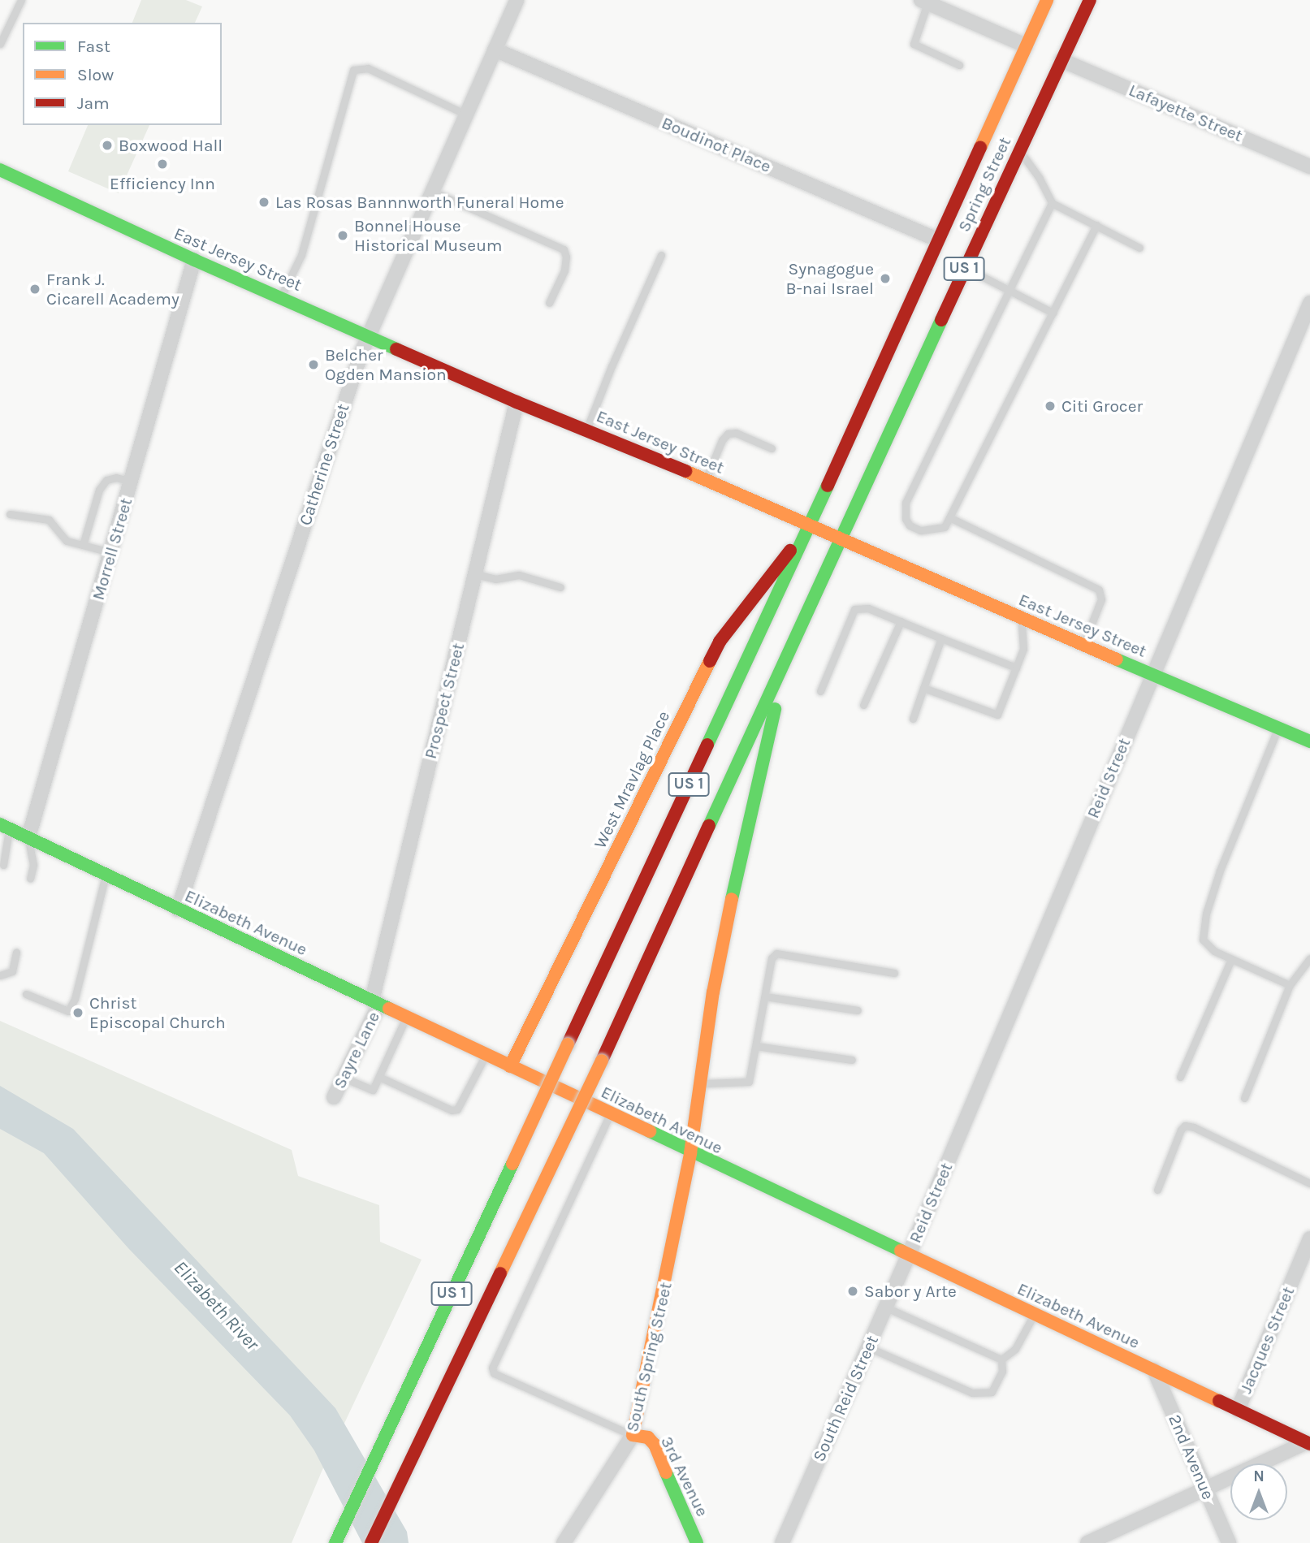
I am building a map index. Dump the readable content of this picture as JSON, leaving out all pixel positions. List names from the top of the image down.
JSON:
{
  "streets": {
    "main road": [
      "Spring Street",
      "East Jersey Street",
      "US 1",
      "West Mravlag Place",
      "Elizabeth Avenue",
      "South Spring Street",
      "3rd Avenue"
    ],
    "street": [
      "Lafayette Street",
      "Boudinot Place",
      "Catherine Street",
      "Morrell Street",
      "Prospect Street",
      "Reid Street",
      "Sayre Lane",
      "Jacques Street",
      "South Reid Street",
      "2nd Avenue"
    ]
  },
  "crossings": [
    ["Lafayette Street", "Spring Street"],
    ["Boudinot Place", "Spring Street"],
    ["Boudinot Place", "Catherine Street"],
    ["Spring Street", "East Jersey Street"],
    ["Spring Street", "US 1"],
    ["Spring Street", "West Mravlag Place"],
    ["East Jersey Street", "US 1"],
    ["East Jersey Street", "Catherine Street"],
    ["East Jersey Street", "Morrell Street"],
    ["East Jersey Street", "Prospect Street"],
    ["East Jersey Street", "Reid Street"],
    ["East Jersey Street", "West Mravlag Place"],
    ["US 1", "West Mravlag Place"],
    ["US 1", "South Spring Street"],
    ["Catherine Street", "Elizabeth Avenue"],
    ["Morrell Street", "Elizabeth Avenue"],
    ["Prospect Street", "Elizabeth Avenue"],
    ["Prospect Street", "Sayre Lane"],
    ["Reid Street", "Elizabeth Avenue"],
    ["Reid Street", "South Reid Street"],
    ["West Mravlag Place", "Elizabeth Avenue"],
    ["Elizabeth Avenue", "Sayre Lane"],
    ["Elizabeth Avenue", "Jacques Street"],
    ["Elizabeth Avenue", "South Spring Street"],
    ["Elizabeth Avenue", "South Reid Street"],
    ["Elizabeth Avenue", "2nd Avenue"],
    ["South Spring Street", "3rd Avenue"]
  ],
  "water": ["Elizabeth River"],
  "places": [
    "Boxwood Hall",
    "Efficiency Inn",
    "Las Rosas Bannnworth Funeral Home",
    "Bonnel House Historical Museum",
    "Synagogue B-nai Israel",
    "Frank J. Cicarell Academy",
    "Belcher Ogden Mansion",
    "Citi Grocer",
    "Christ Episcopal Church",
    "Sabor y Arte"
  ],
  "legend": ["Fast", "Slow", "Jam"],
  "north": "top"
}
